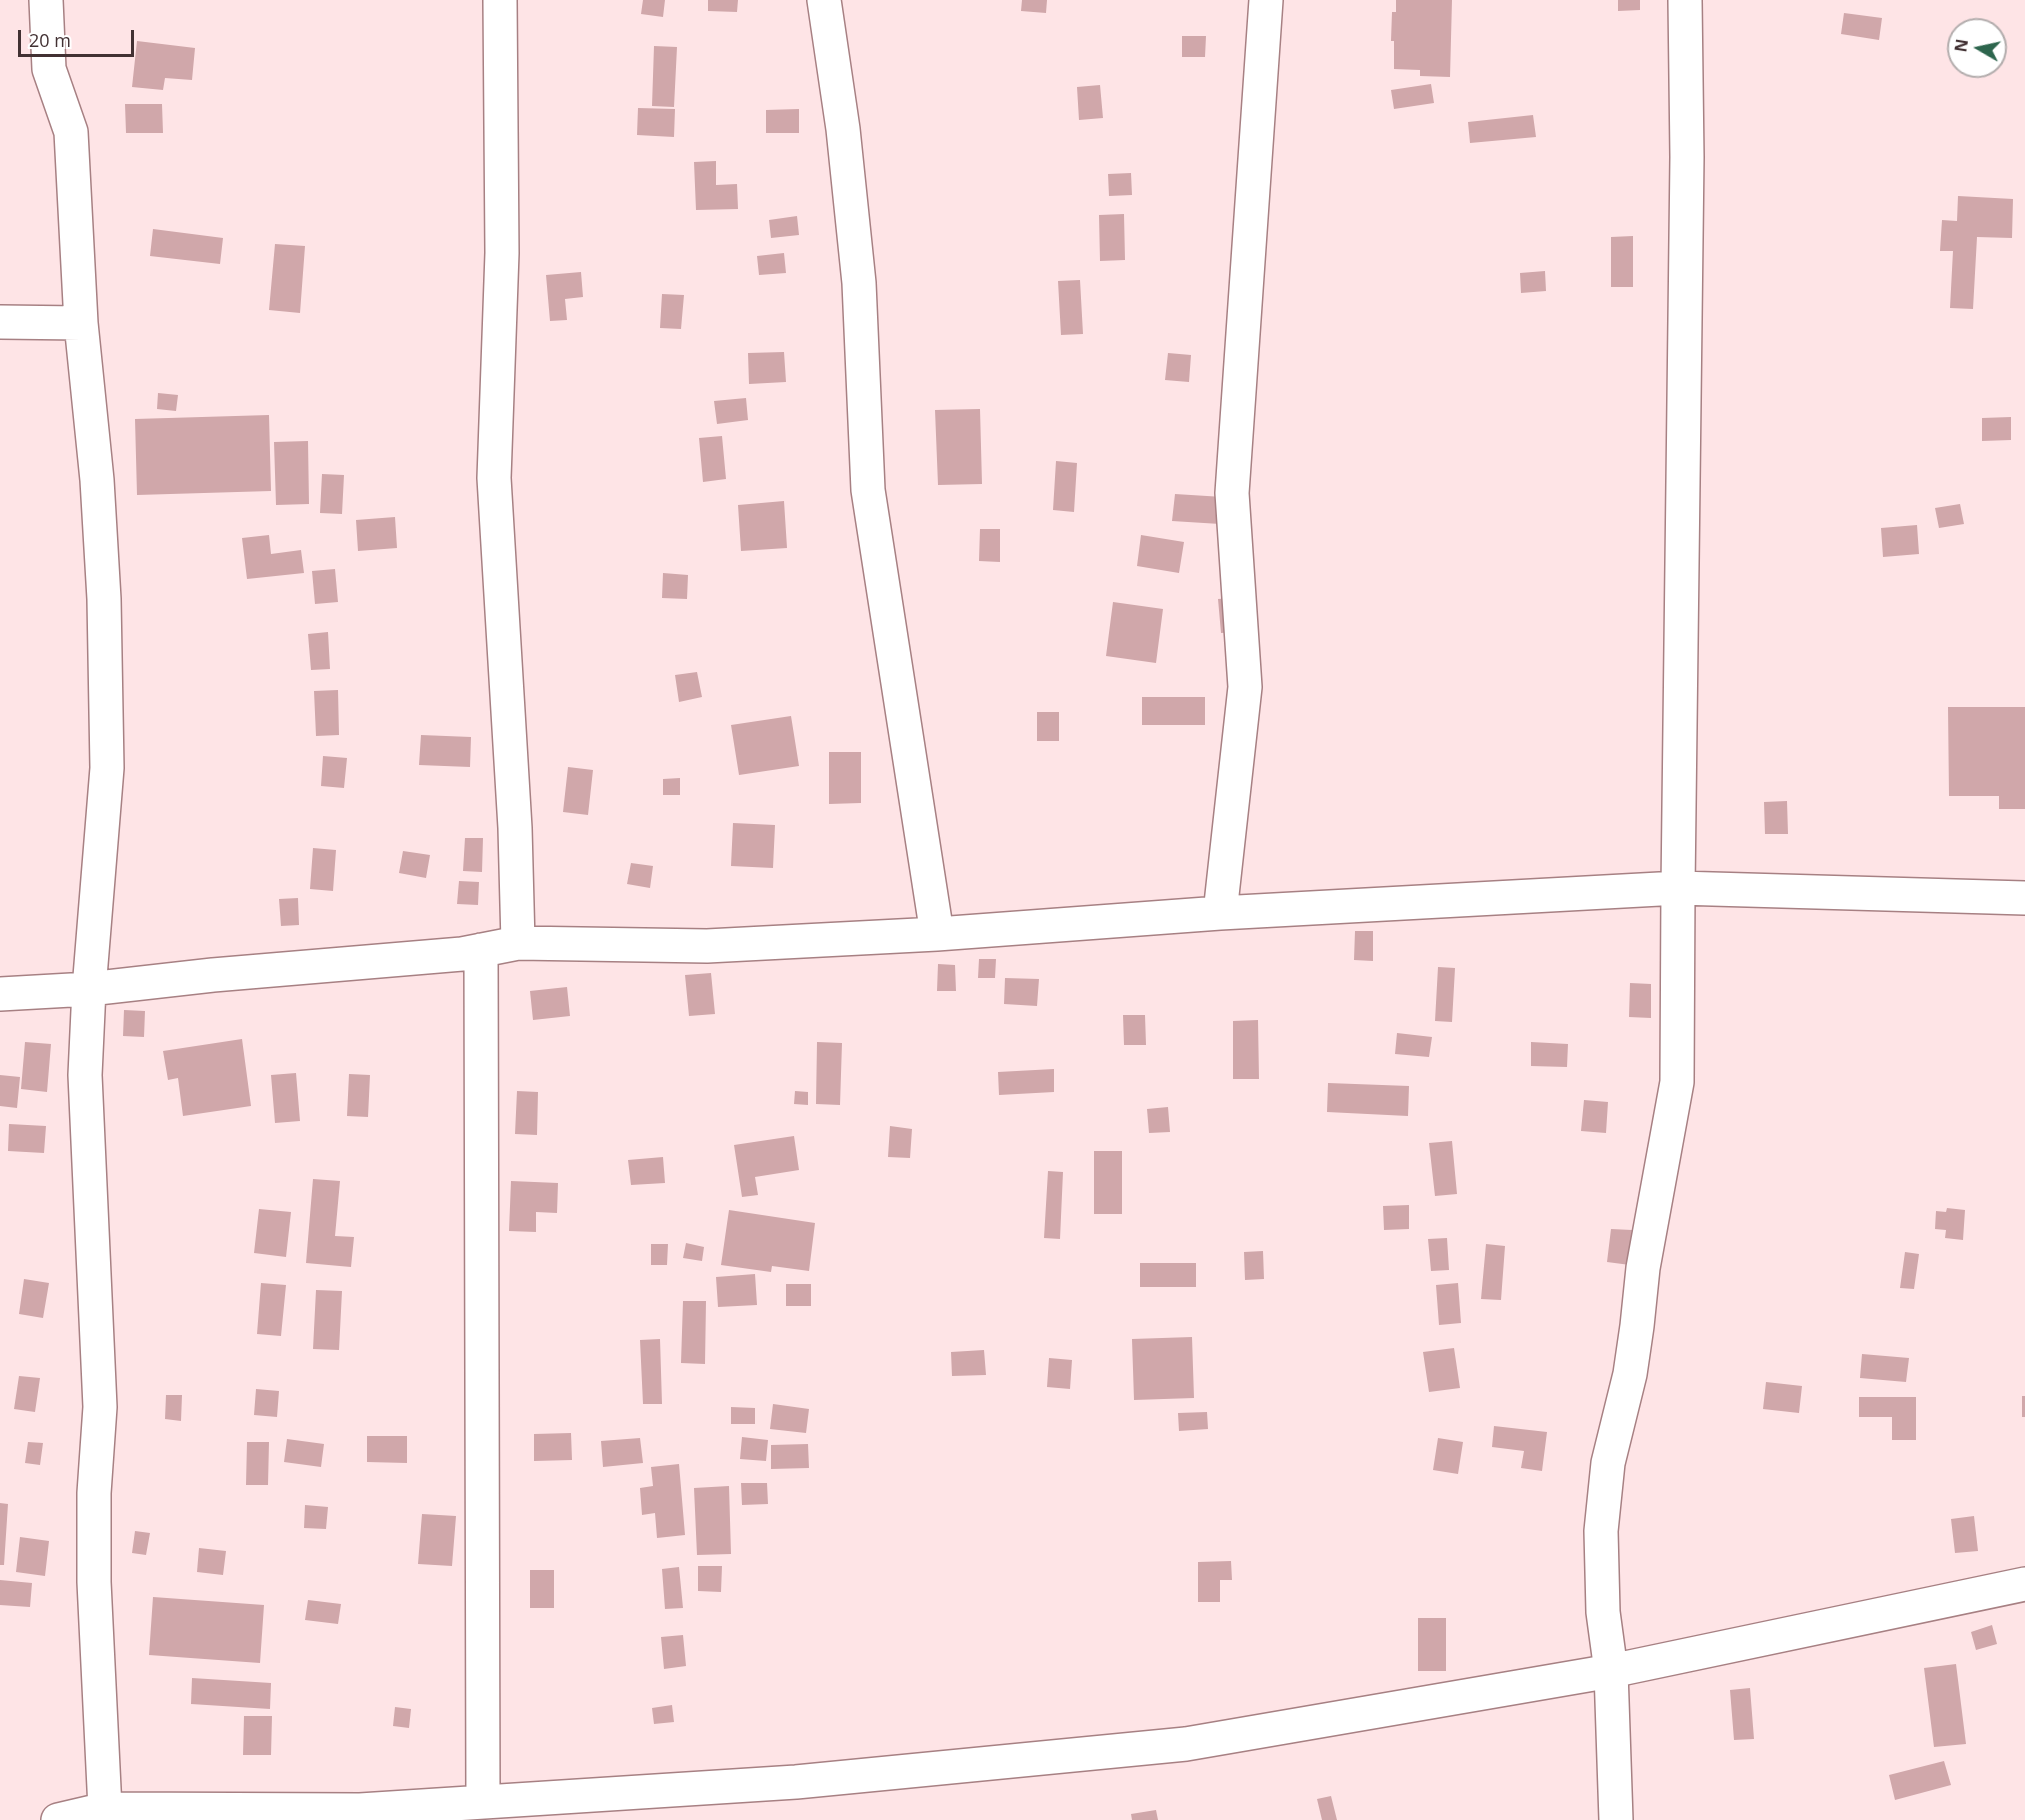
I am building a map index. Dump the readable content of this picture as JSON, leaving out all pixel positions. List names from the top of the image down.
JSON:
{
  "scale_bar": "20 m",
  "north": "left"
}
